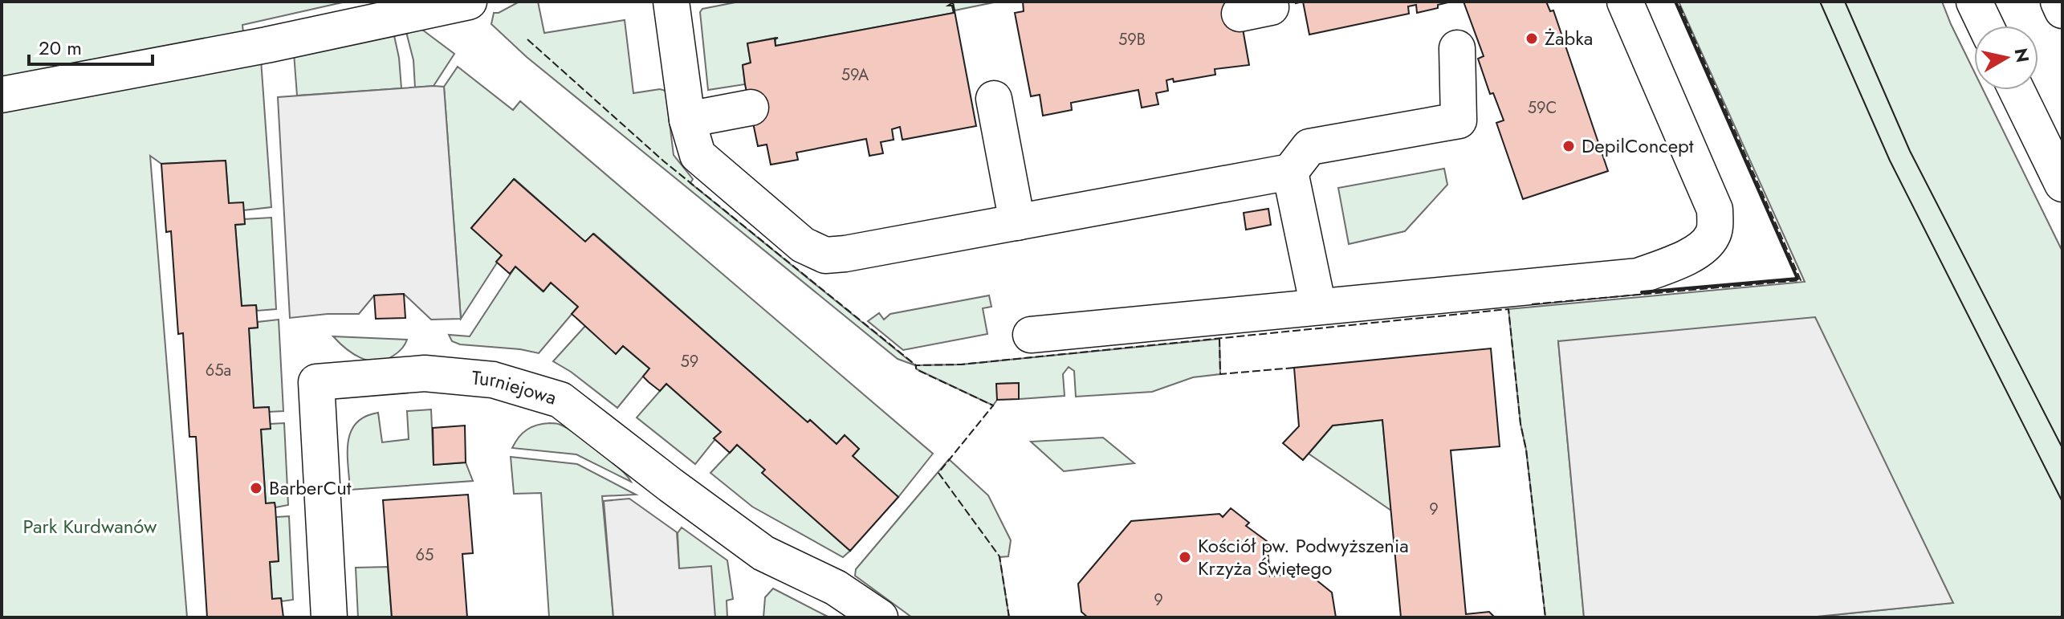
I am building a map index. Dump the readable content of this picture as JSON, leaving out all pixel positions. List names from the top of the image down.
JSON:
{
  "streets": {
    "street": ["Turniejowa"]
  },
  "parks": ["Park Kurdwanów"],
  "places": [
    "Żabka",
    "DepilConcept",
    "BarberCut",
    "Kościół pw. Podwyższenia Krzyża Świętego"
  ],
  "house_numbers": [
    "59B",
    "59A",
    "59C",
    "59",
    "65a",
    "9",
    "65",
    "9"
  ],
  "scale_bar": "20 m",
  "north": "right"
}
